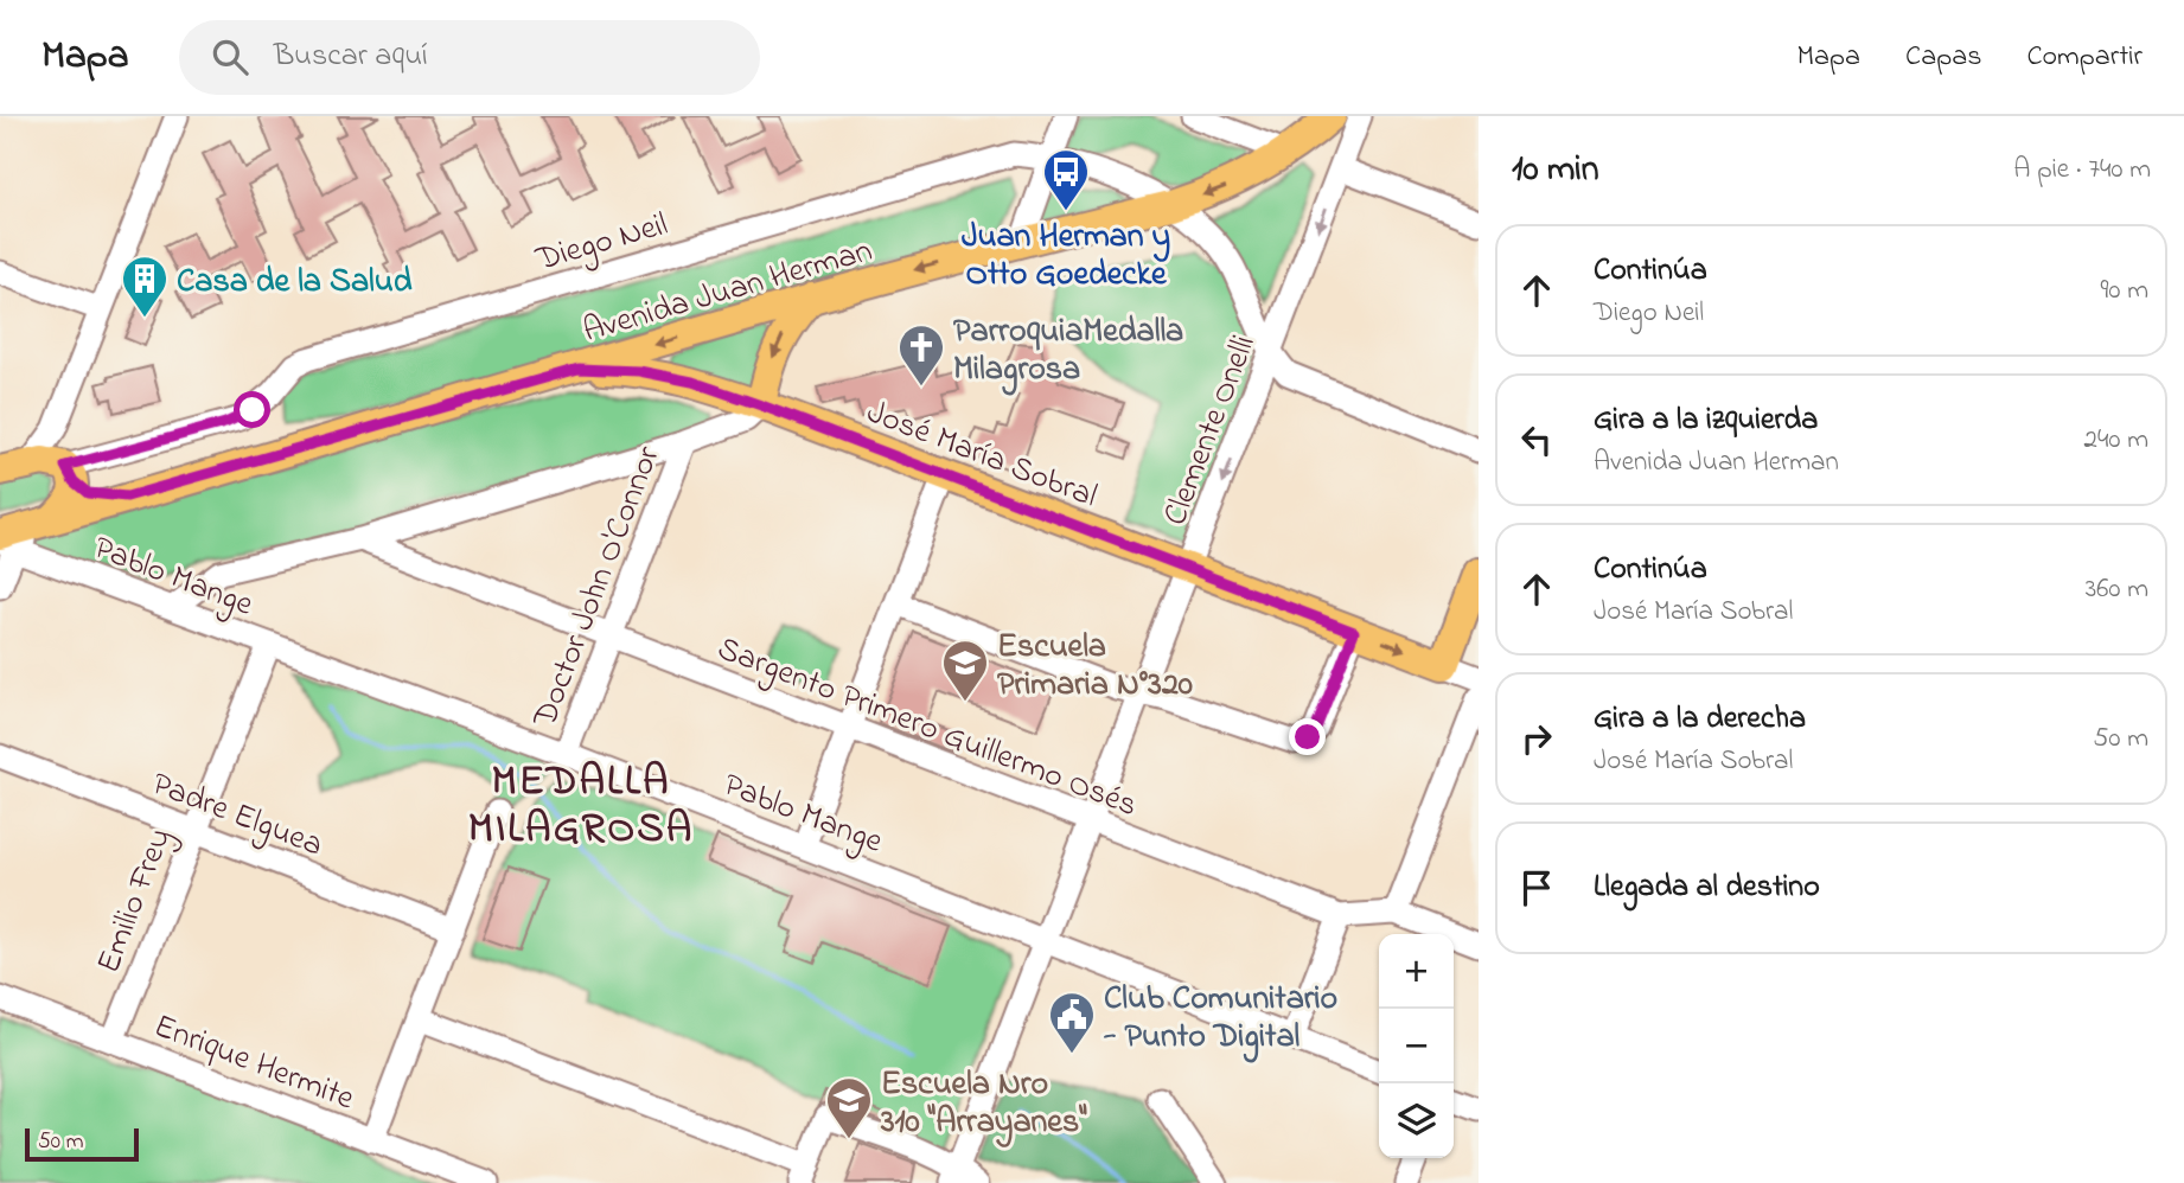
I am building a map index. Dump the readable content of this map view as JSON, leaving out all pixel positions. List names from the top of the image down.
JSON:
{
  "streets": {
    "main road": ["Avenida Juan Herman", "José María Sobral"],
    "street": [
      "Diego Neil",
      "Clemente Onelli",
      "Pablo Mange",
      "Doctor John O'Connor",
      "Sargento Primero Guillermo Osés",
      "Padre Elguea",
      "Emilio Frey",
      "Enrique Hermite"
    ]
  },
  "crossings": [
    ["Diego Neil", "Avenida Juan Herman"],
    ["Diego Neil", "Clemente Onelli"],
    ["Avenida Juan Herman", "José María Sobral"],
    ["Avenida Juan Herman", "Pablo Mange"],
    ["Clemente Onelli", "José María Sobral"],
    ["Clemente Onelli", "Pablo Mange"],
    ["Clemente Onelli", "Sargento Primero Guillermo Osés"],
    ["Pablo Mange", "Doctor John O'Connor"],
    ["Pablo Mange", "Emilio Frey"],
    ["Doctor John O'Connor", "Sargento Primero Guillermo Osés"],
    ["Padre Elguea", "Emilio Frey"],
    ["Emilio Frey", "Enrique Hermite"]
  ],
  "one_way": ["Avenida Juan Herman", "Clemente Onelli"],
  "districts": ["MEDALLA MILAGROSA"],
  "places": {
    "bus stop": ["Juan Herman y Otto Goedecke"],
    "building": ["Casa de la Salud"],
    "church": ["ParroquiaMedalla Milagrosa"],
    "school or university": ["Escuela Primaria N°320", "Escuela Nro 310 \"Arrayanes\""],
    "public building": ["Club Comunitario - Punto Digital"]
  },
  "scale_bar": "50 m",
  "page": {
    "header": "Mapa",
    "search": "Buscar aquí",
    "nav": ["Mapa", "Capas", "Compartir"],
    "heading": ["10 min", "A pie · 740 m"],
    "list": [
      ["Continúa", "Diego Neil", "90 m"],
      ["Gira a la izquierda", "Avenida Juan Herman", "240 m"],
      ["Continúa", "José María Sobral", "360 m"],
      ["Gira a la derecha", "José María Sobral", "50 m"],
      "Llegada al destino"
    ],
    "map_buttons": ["+", "−"],
    "scale": "50 m"
  }
}
